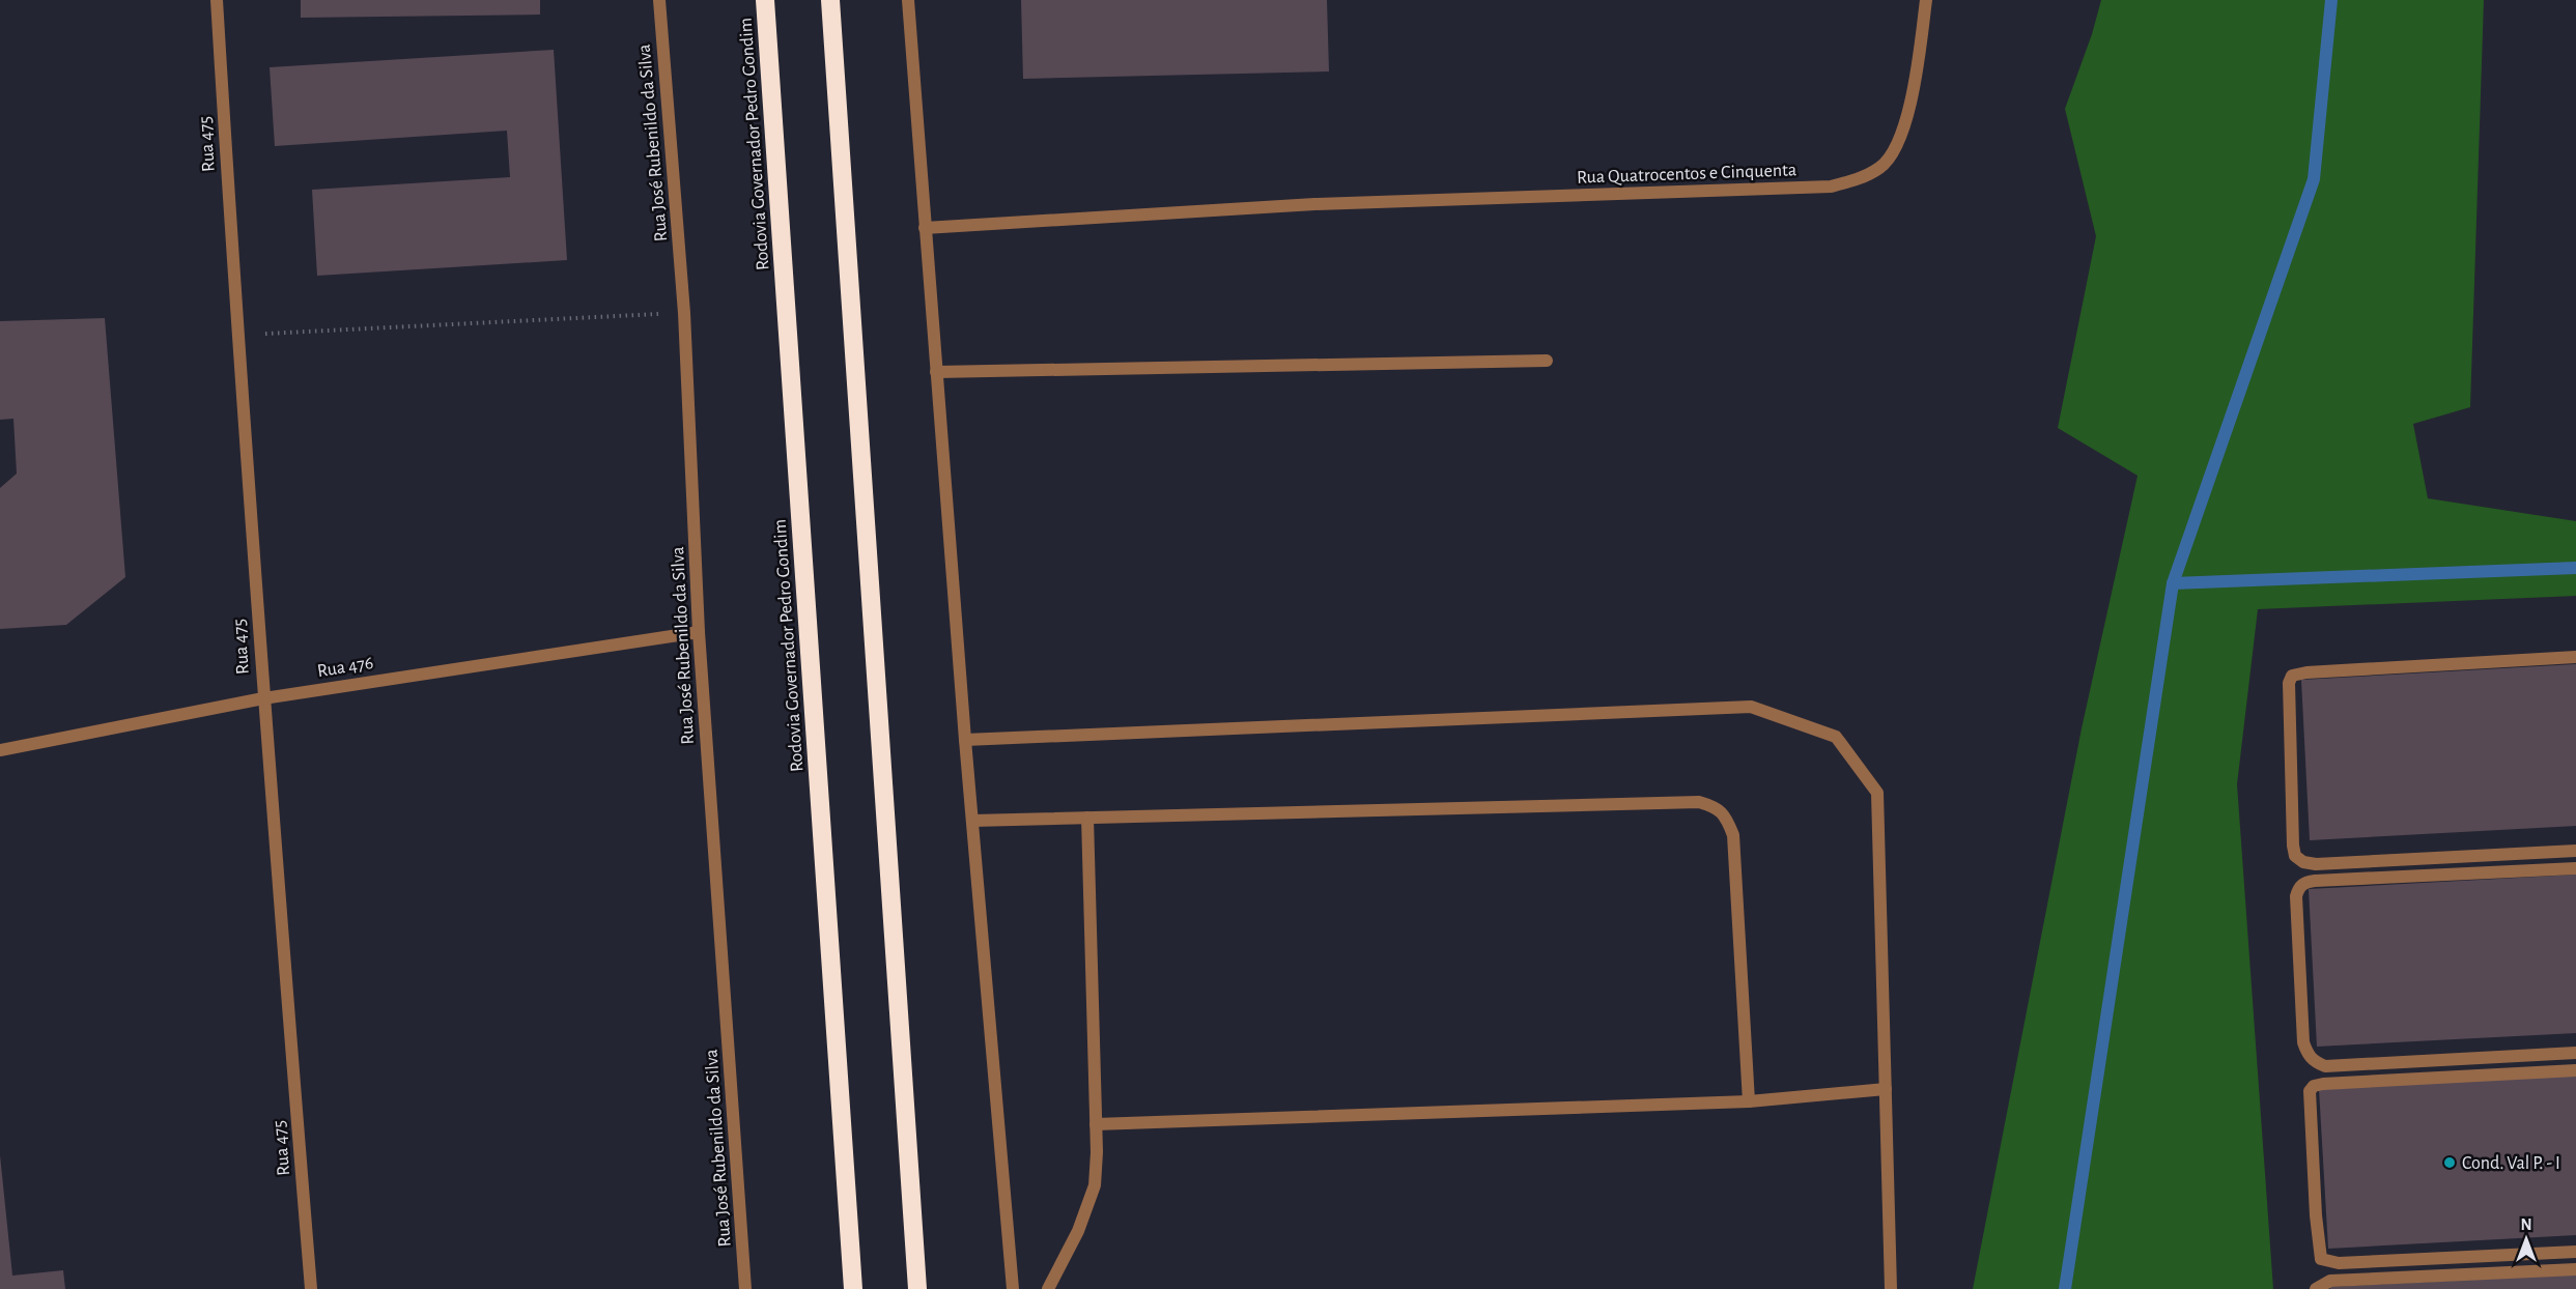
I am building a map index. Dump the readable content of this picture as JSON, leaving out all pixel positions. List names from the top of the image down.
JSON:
{
  "streets": {
    "highway": ["Rodovia Governador Pedro Gondim"],
    "street": [
      "Rua José Rubenildo da Silva",
      "Rua 475",
      "Rua Quatrocentos e Cinquenta",
      "Rua 476"
    ]
  },
  "crossings": [
    ["Rua José Rubenildo da Silva", "Rua 476"],
    ["Rua 475", "Rua 476"]
  ],
  "places": ["Cond. Val P. - I"],
  "north": "top"
}
